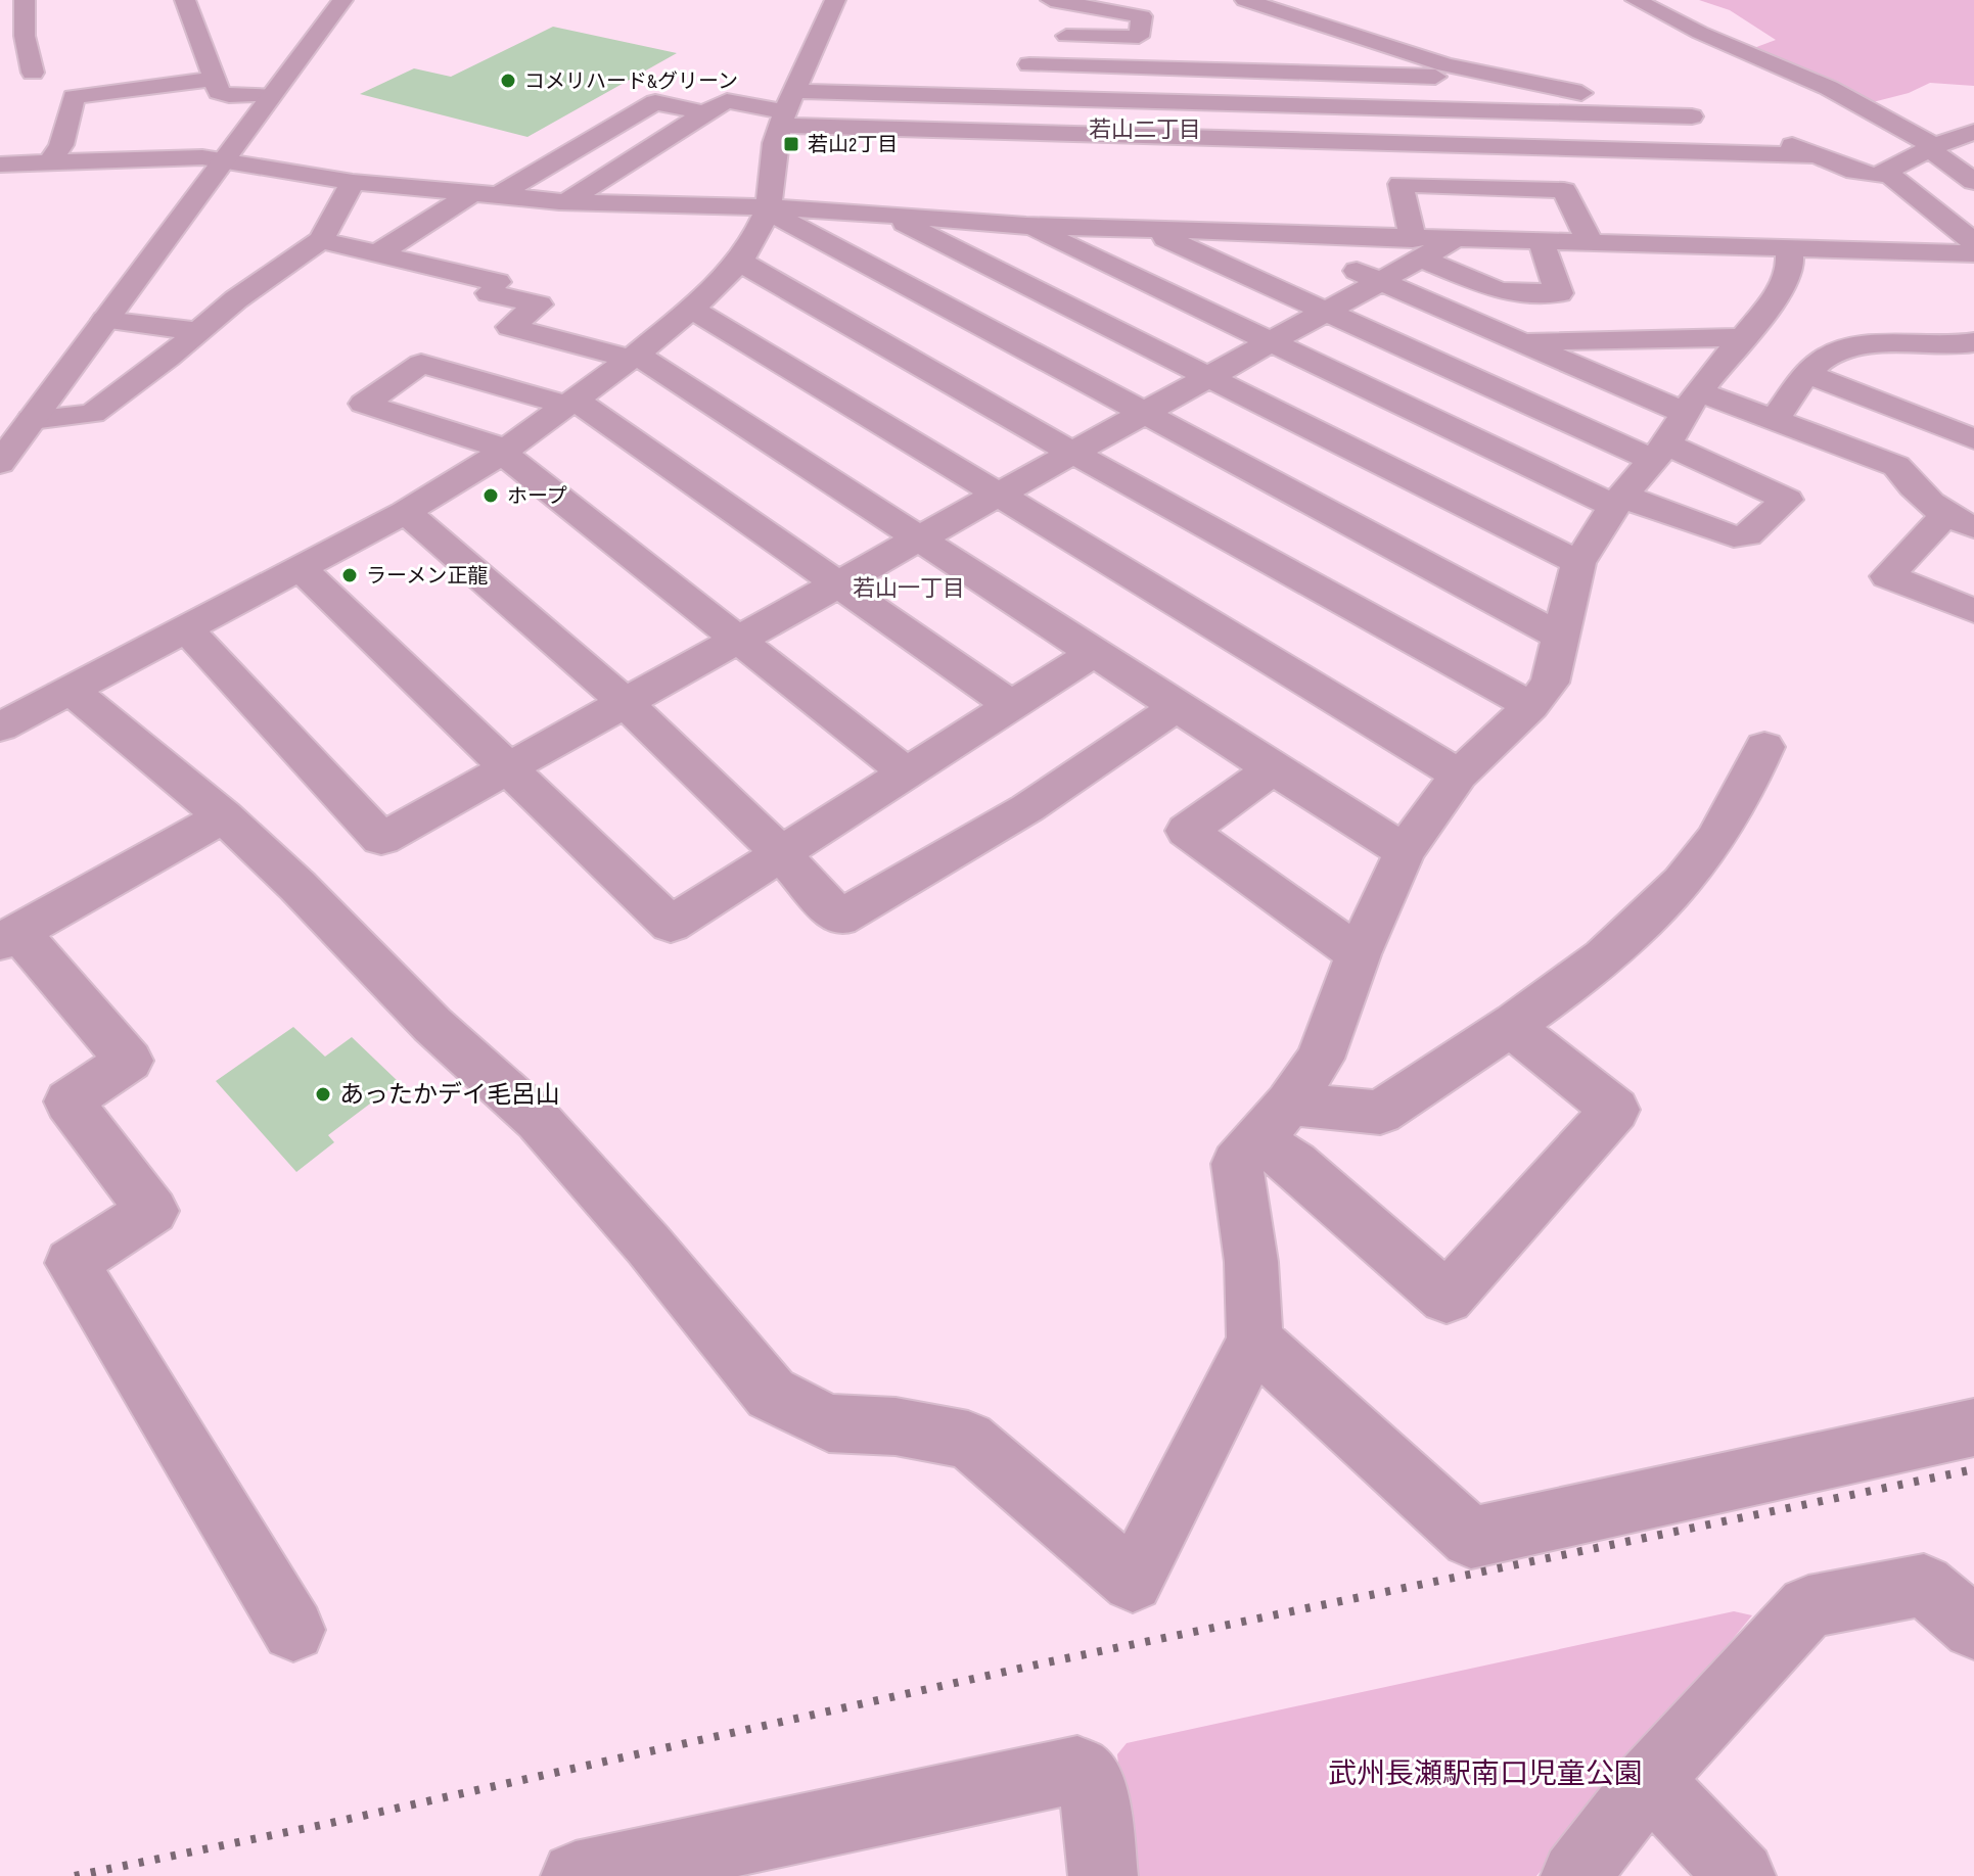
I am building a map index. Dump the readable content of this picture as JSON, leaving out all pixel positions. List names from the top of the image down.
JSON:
{
  "districts": ["若山二丁目", "若山一丁目"],
  "parks": ["武州長瀬駅南口児童公園"],
  "places": {
    "other": [
      "コメリハード&グリーン",
      "ホープ",
      "ラーメン正龍",
      "あったかデイ毛呂山"
    ],
    "transit": ["若山2丁目"]
  }
}
